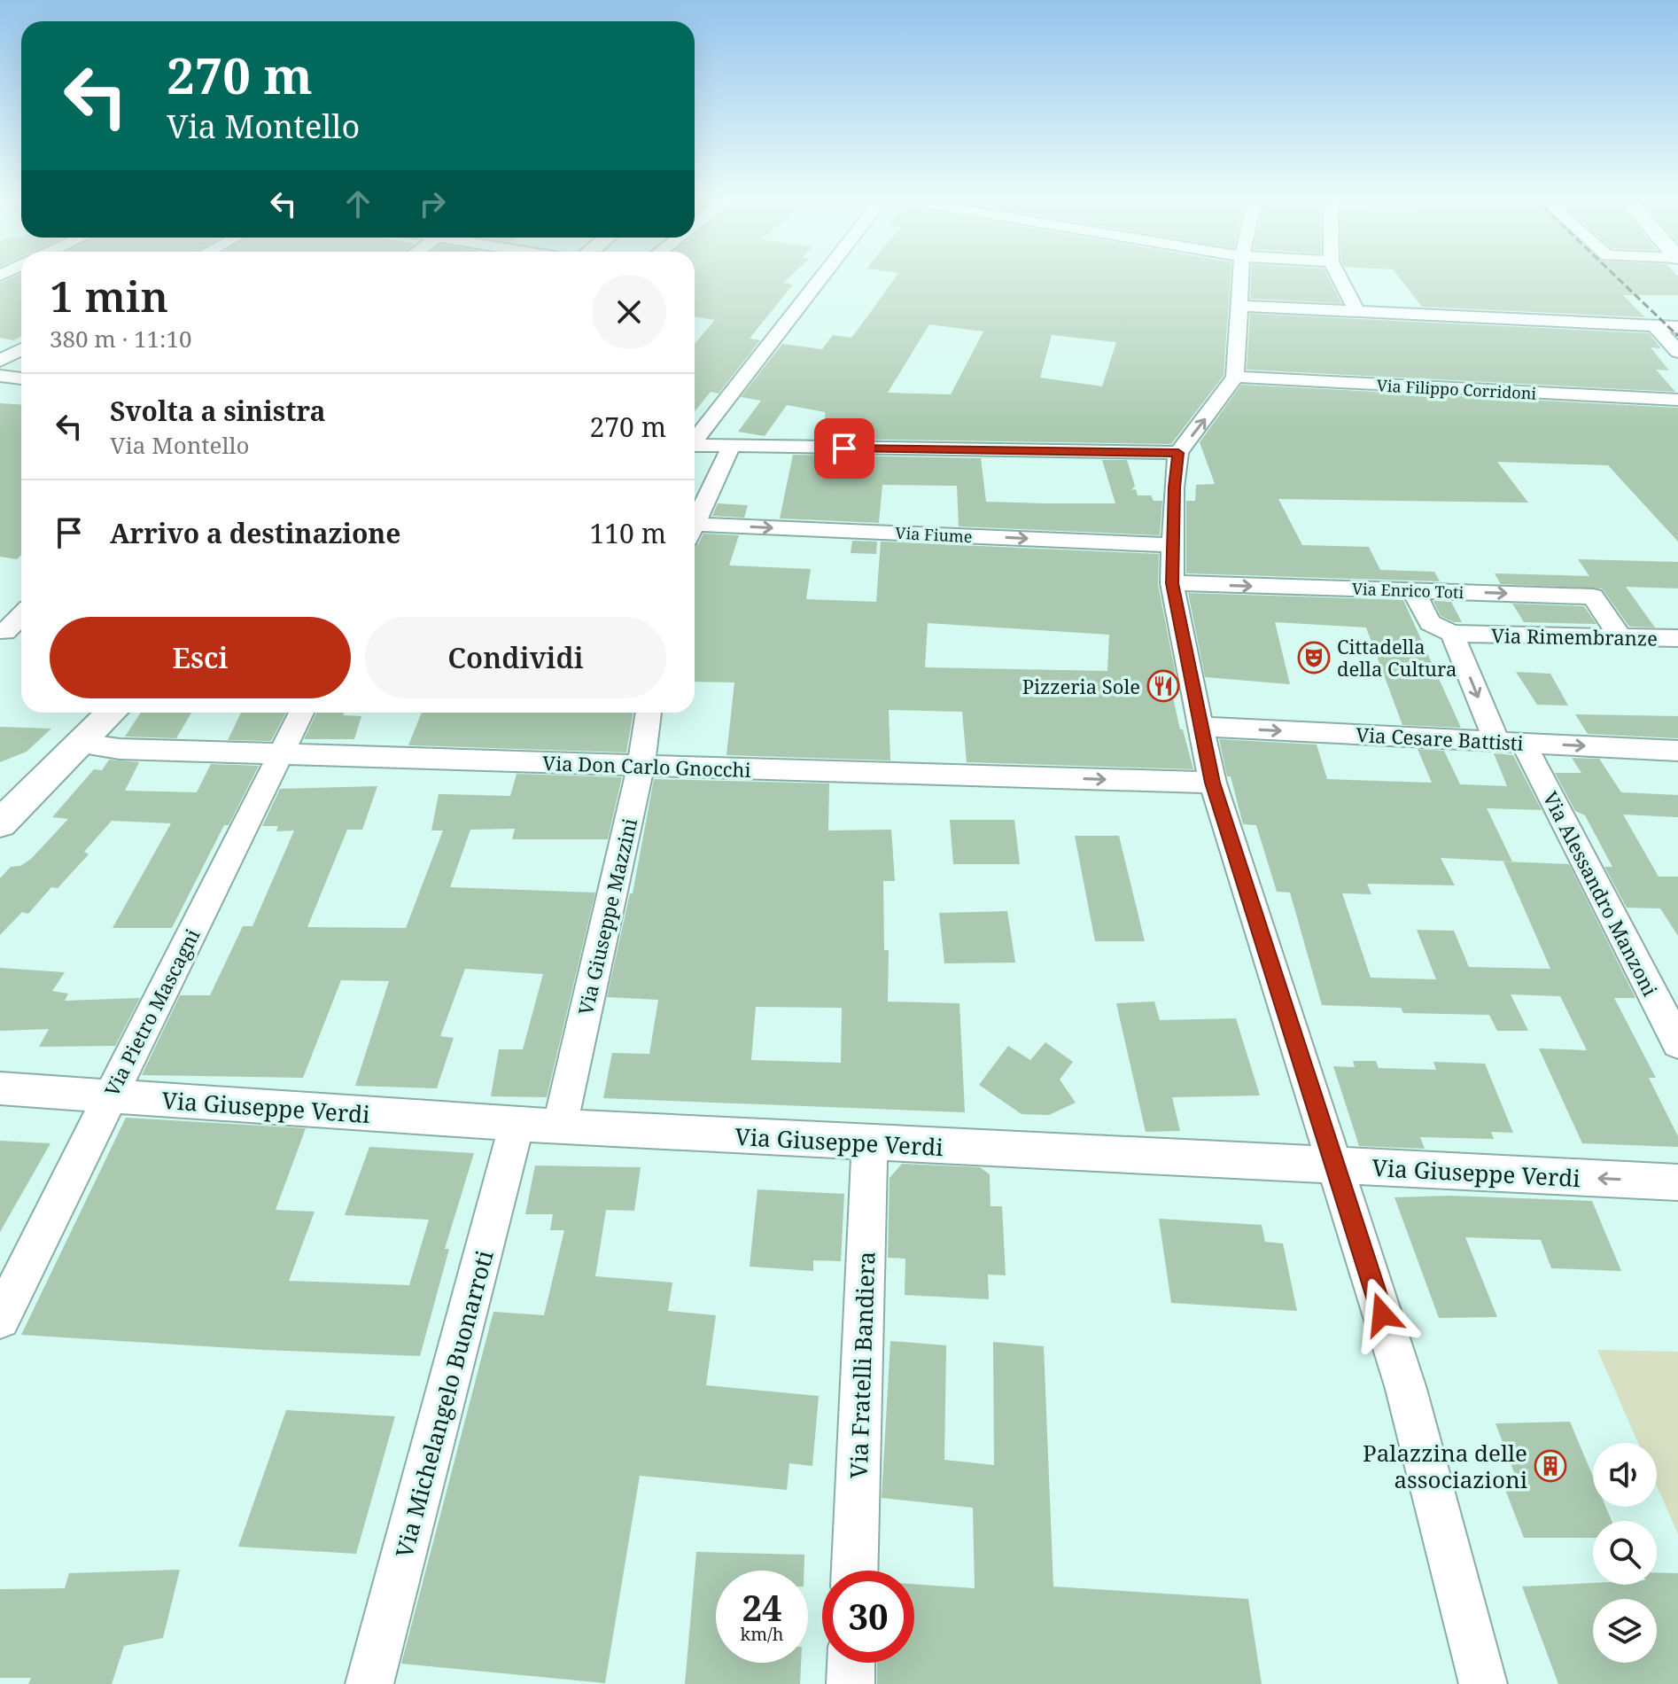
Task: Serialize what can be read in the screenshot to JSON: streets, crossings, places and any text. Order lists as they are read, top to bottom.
{
  "streets": {
    "street": [
      "Via Filippo Corridoni",
      "Via Fiume",
      "Via Enrico Toti",
      "Via Rimembranze",
      "Via Cesare Battisti",
      "Via Don Carlo Gnocchi",
      "Via Alessandro Manzoni",
      "Via Giuseppe Mazzini",
      "Via Pietro Mascagni",
      "Via Giuseppe Verdi",
      "Via Fratelli Bandiera",
      "Via Michelangelo Buonarroti"
    ]
  },
  "crossings": [
    ["Via Enrico Toti", "Via Rimembranze"],
    ["Via Enrico Toti", "Via Alessandro Manzoni"],
    ["Via Rimembranze", "Via Alessandro Manzoni"],
    ["Via Cesare Battisti", "Via Alessandro Manzoni"],
    ["Via Don Carlo Gnocchi", "Via Giuseppe Mazzini"],
    ["Via Don Carlo Gnocchi", "Via Pietro Mascagni"],
    ["Via Giuseppe Mazzini", "Via Giuseppe Verdi"],
    ["Via Pietro Mascagni", "Via Giuseppe Verdi"],
    ["Via Giuseppe Verdi", "Via Fratelli Bandiera"],
    ["Via Giuseppe Verdi", "Via Michelangelo Buonarroti"]
  ],
  "one_way": ["Via Enrico Toti", "Via Cesare Battisti", "Via Don Carlo Gnocchi"],
  "places": {
    "theatre": ["Cittadella della Cultura"],
    "restaurant": ["Pizzeria Sole"],
    "building": ["Palazzina delle associazioni"]
  },
  "page": {
    "turn": ["270 m", "Via Montello"],
    "heading": ["1 min", "380 m · 11:10"],
    "list": [
      {
        "name": "Svolta a sinistra",
        "note": "Via Montello",
        "value": "270 m"
      },
      {
        "name": "Arrivo a destinazione",
        "value": "110 m"
      }
    ],
    "buttons": ["Esci", "Condividi"],
    "speed": "24 km/h",
    "limit": "30"
  }
}
